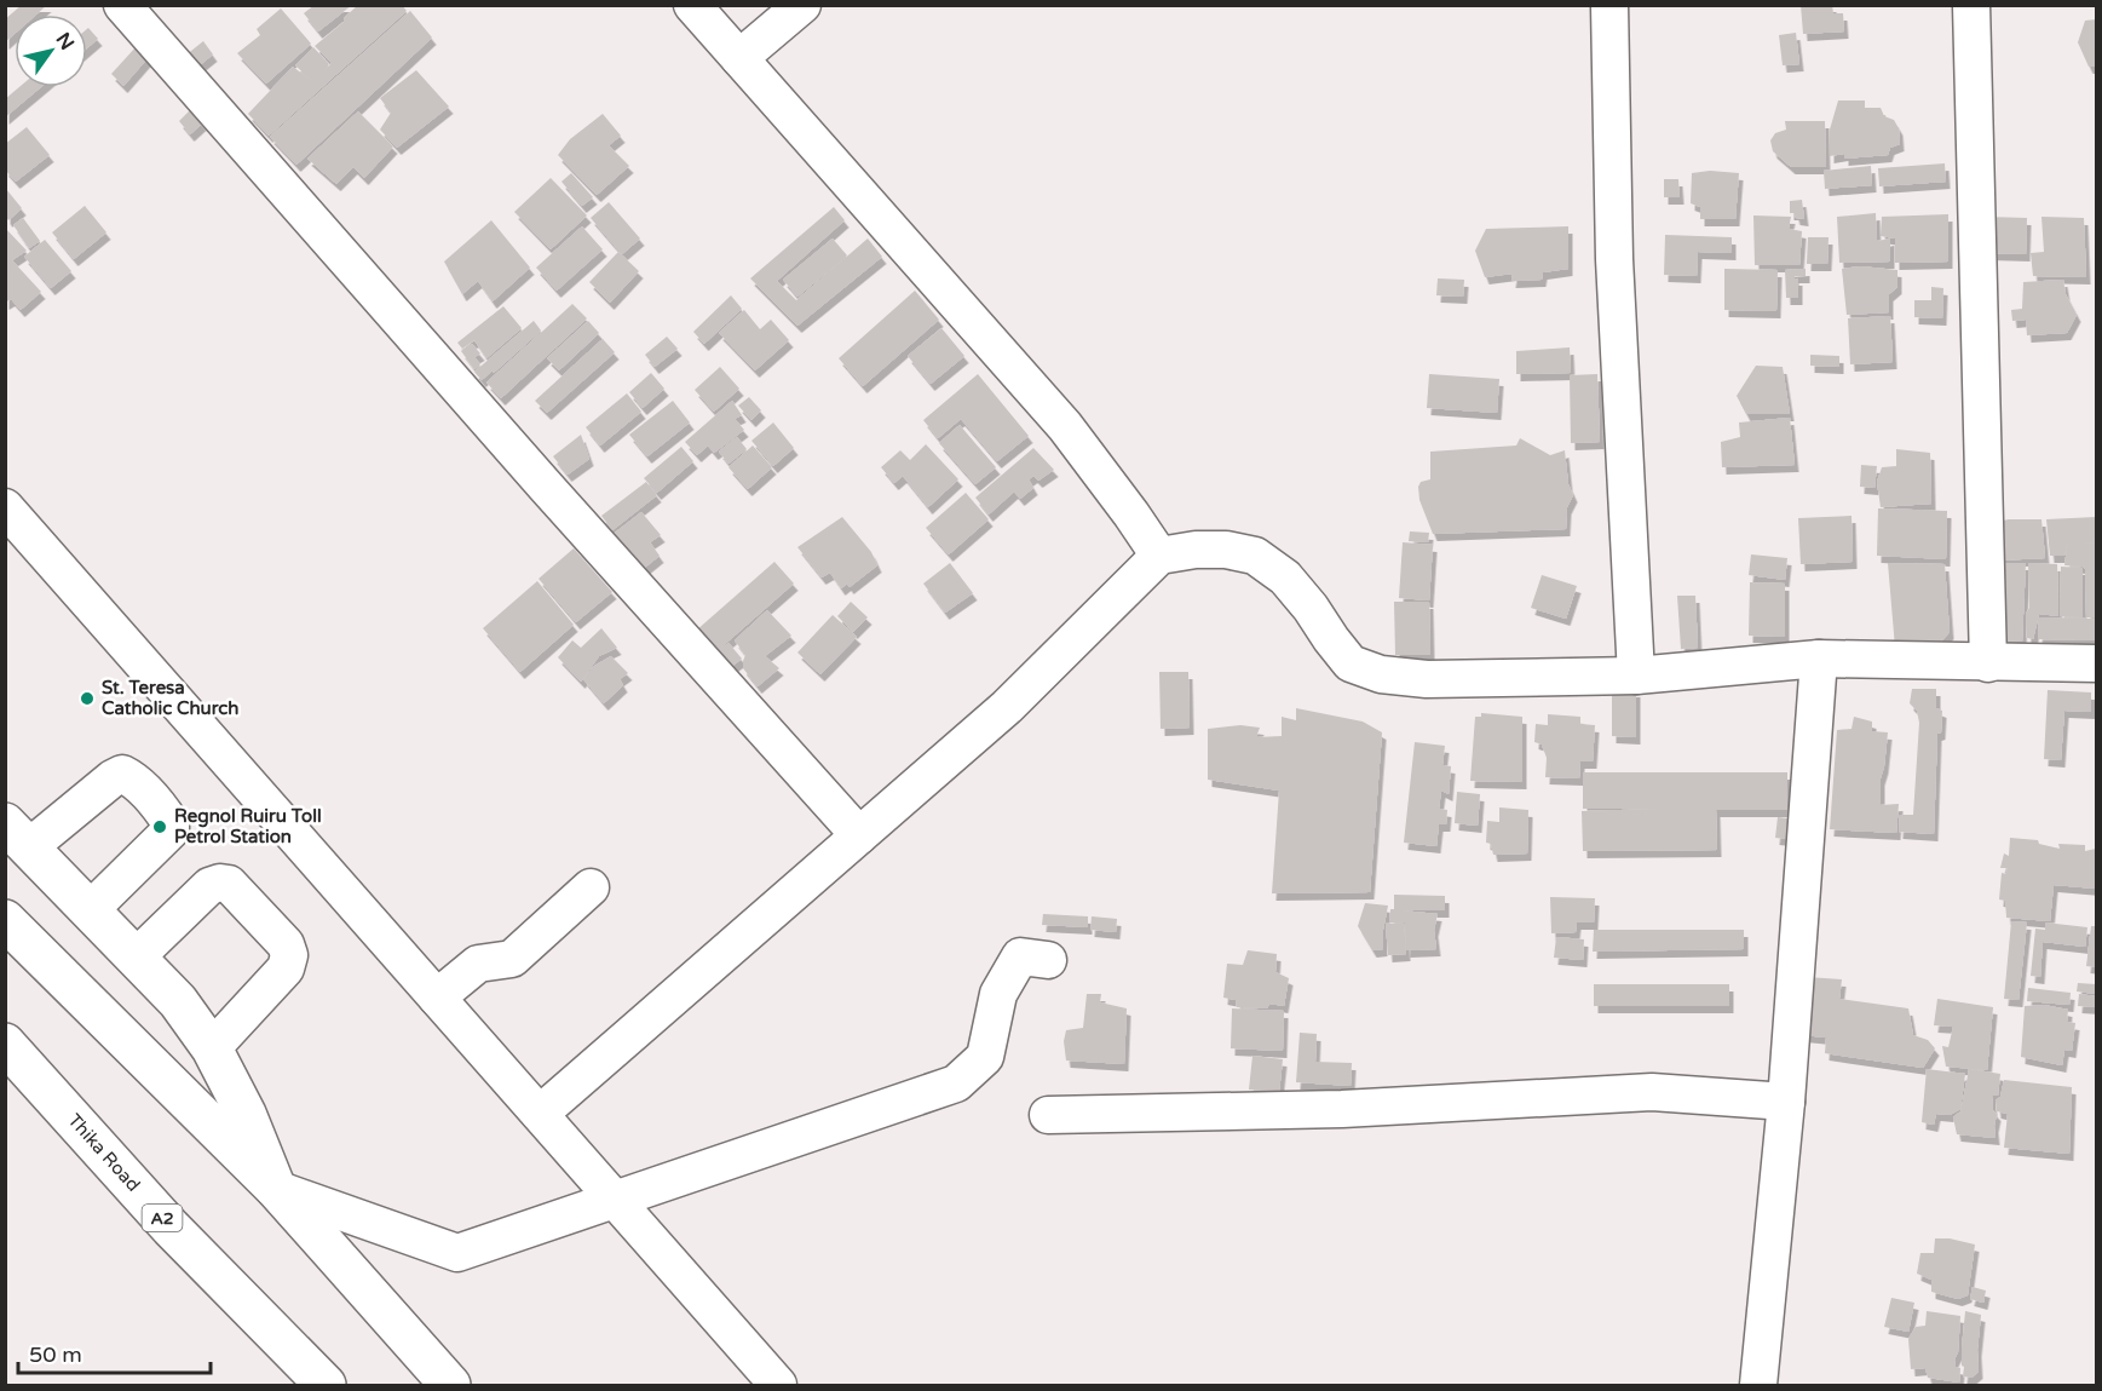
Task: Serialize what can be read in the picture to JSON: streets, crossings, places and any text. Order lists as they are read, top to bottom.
{
  "streets": {
    "main road": ["Thika Road", "A2"]
  },
  "places": ["St. Teresa Catholic Church", "Regnol Ruiru Toll Petrol Station"],
  "scale_bar": "50 m",
  "north": "top right"
}
